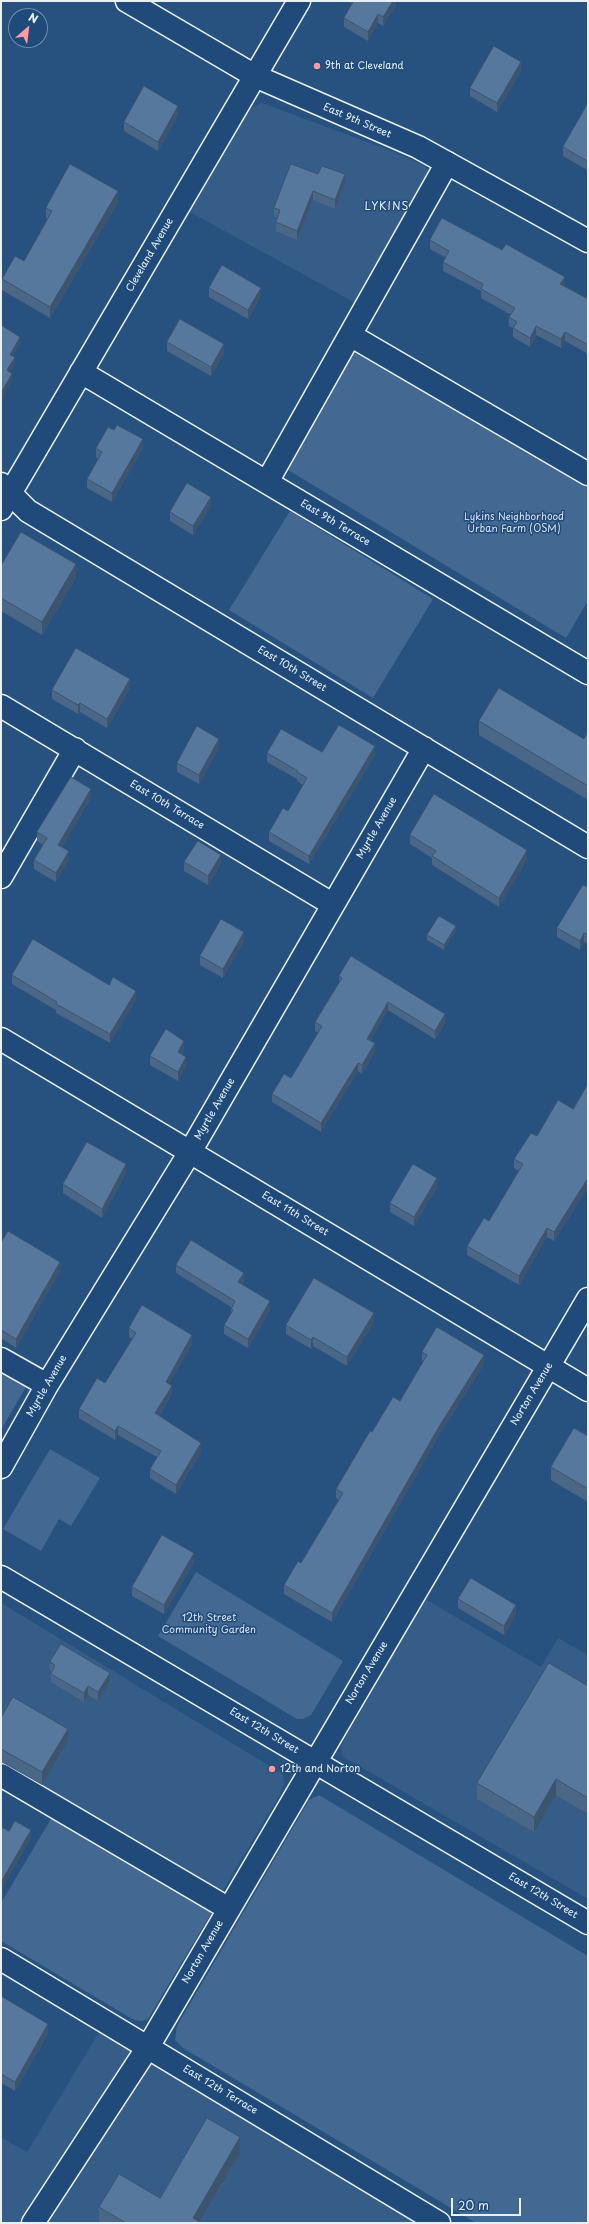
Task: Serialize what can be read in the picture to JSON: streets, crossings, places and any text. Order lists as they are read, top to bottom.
{
  "streets": {
    "street": [
      "East 9th Street",
      "Cleveland Avenue",
      "East 9th Terrace",
      "East 10th Street",
      "East 10th Terrace",
      "Myrtle Avenue",
      "East 11th Street",
      "Norton Avenue",
      "East 12th Street",
      "East 12th Terrace"
    ]
  },
  "crossings": [
    ["East 9th Street", "Cleveland Avenue"],
    ["Cleveland Avenue", "East 9th Terrace"],
    ["Cleveland Avenue", "East 10th Street"],
    ["East 10th Street", "Myrtle Avenue"],
    ["East 10th Terrace", "Myrtle Avenue"],
    ["Myrtle Avenue", "East 11th Street"],
    ["East 11th Street", "Norton Avenue"],
    ["Norton Avenue", "East 12th Street"],
    ["Norton Avenue", "East 12th Terrace"]
  ],
  "districts": ["LYKINS"],
  "parks": ["Lykins Neighborhood Urban Farm (OSM)", "12th Street Community Garden"],
  "places": ["9th at Cleveland", "12th and Norton"],
  "scale_bar": "20 m",
  "north": "top right"
}
